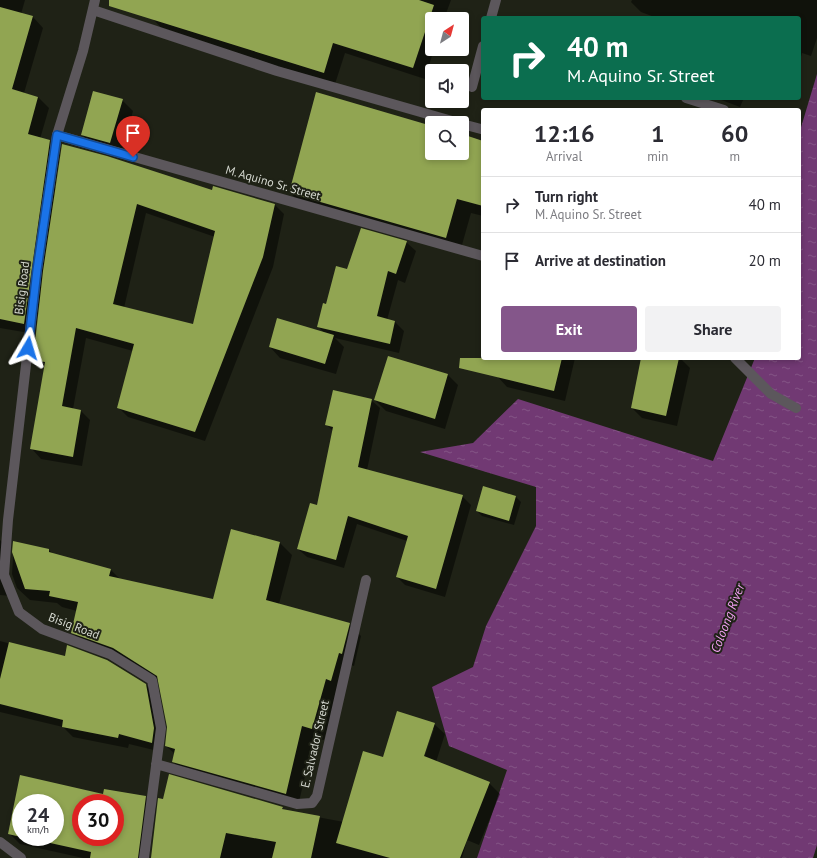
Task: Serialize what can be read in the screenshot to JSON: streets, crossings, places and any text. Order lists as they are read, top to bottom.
{
  "streets": {
    "street": ["M. Aquino Sr. Street", "Bisig Road", "E. Salvador Street"]
  },
  "crossings": [
    ["M. Aquino Sr. Street", "Bisig Road"],
    ["Bisig Road", "E. Salvador Street"]
  ],
  "water": ["Coloong River"],
  "north": "top right",
  "page": {
    "turn": ["40 m", "M. Aquino Sr. Street"],
    "eta": [
      "12:16",
      "Arrival",
      "1",
      "min",
      "60",
      "m"
    ],
    "list": [
      {
        "name": "Turn right",
        "note": "M. Aquino Sr. Street",
        "value": "40 m"
      },
      {
        "name": "Arrive at destination",
        "value": "20 m"
      }
    ],
    "buttons": ["Exit", "Share"],
    "speed": "24 km/h",
    "limit": "30"
  }
}
